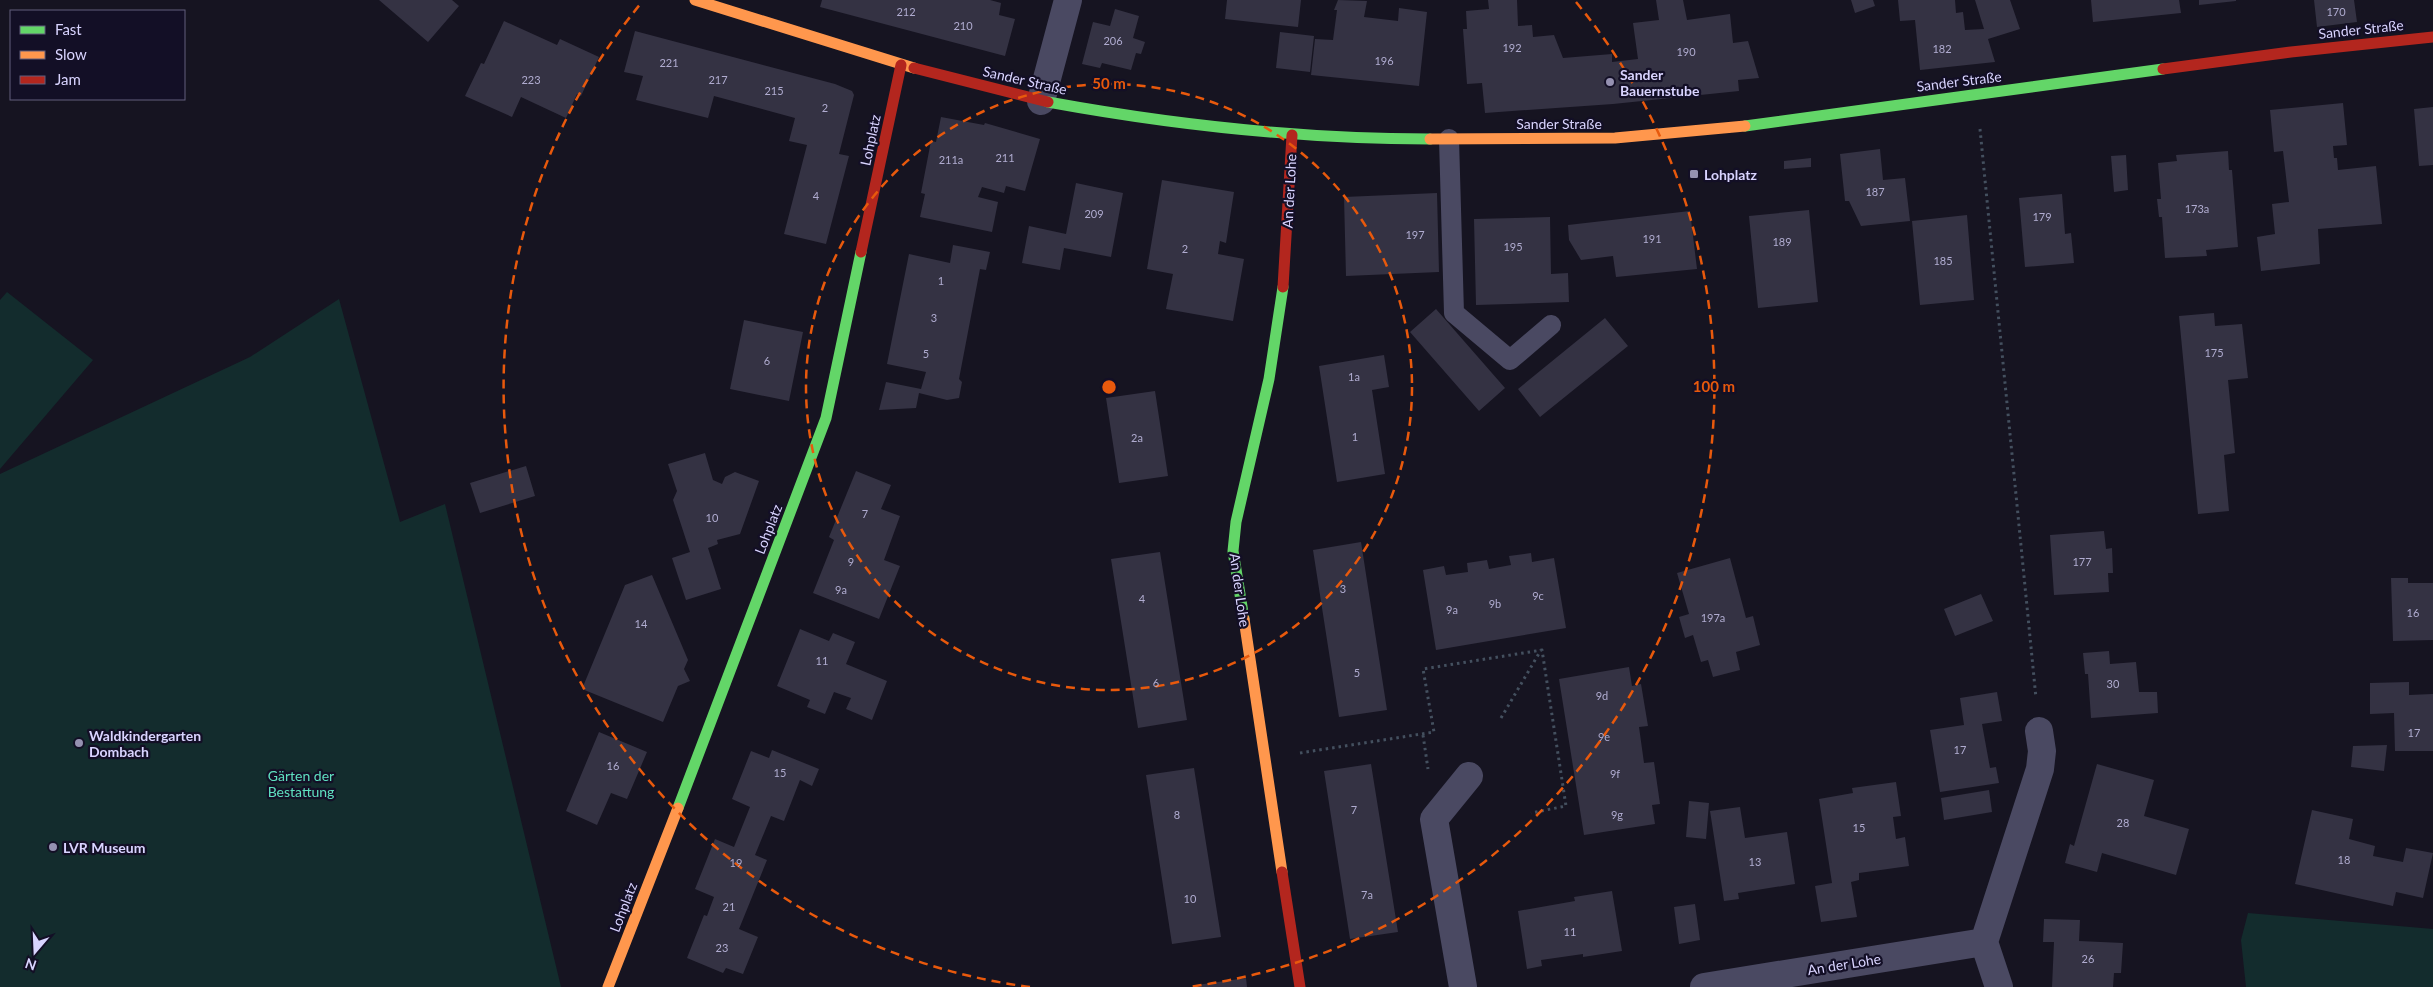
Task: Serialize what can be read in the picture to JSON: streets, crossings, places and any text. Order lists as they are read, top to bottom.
{
  "streets": {
    "street": ["Sander Straße", "Lohplatz", "An der Lohe"]
  },
  "crossings": [
    ["Sander Straße", "Lohplatz"],
    ["Sander Straße", "An der Lohe"]
  ],
  "parks": ["Gärten der Bestattung"],
  "places": {
    "other": ["Sander Bauernstube", "Waldkindergarten Dombach", "LVR Museum"],
    "transit": ["Lohplatz"]
  },
  "house_numbers": [
    "212",
    "170",
    "210",
    "206",
    "192",
    "182",
    "190",
    "196",
    "221",
    "223",
    "217",
    "215",
    "2",
    "211",
    "211a",
    "187",
    "4",
    "173a",
    "209",
    "179",
    "197",
    "191",
    "189",
    "195",
    "2",
    "185",
    "1",
    "3",
    "175",
    "5",
    "6",
    "1a",
    "1",
    "2a",
    "7",
    "10",
    "9",
    "177",
    "3",
    "9a",
    "9c",
    "4",
    "9b",
    "9a",
    "16",
    "197a",
    "14",
    "11",
    "5",
    "6",
    "30",
    "9d",
    "17",
    "9e",
    "17",
    "16",
    "15",
    "9f",
    "7",
    "8",
    "9g",
    "28",
    "15",
    "18",
    "13",
    "19",
    "7a",
    "10",
    "21",
    "11",
    "23",
    "26"
  ],
  "legend": ["Fast", "Slow", "Jam"],
  "north": "bottom",
  "rings": ["50 m", "100 m"]
}
